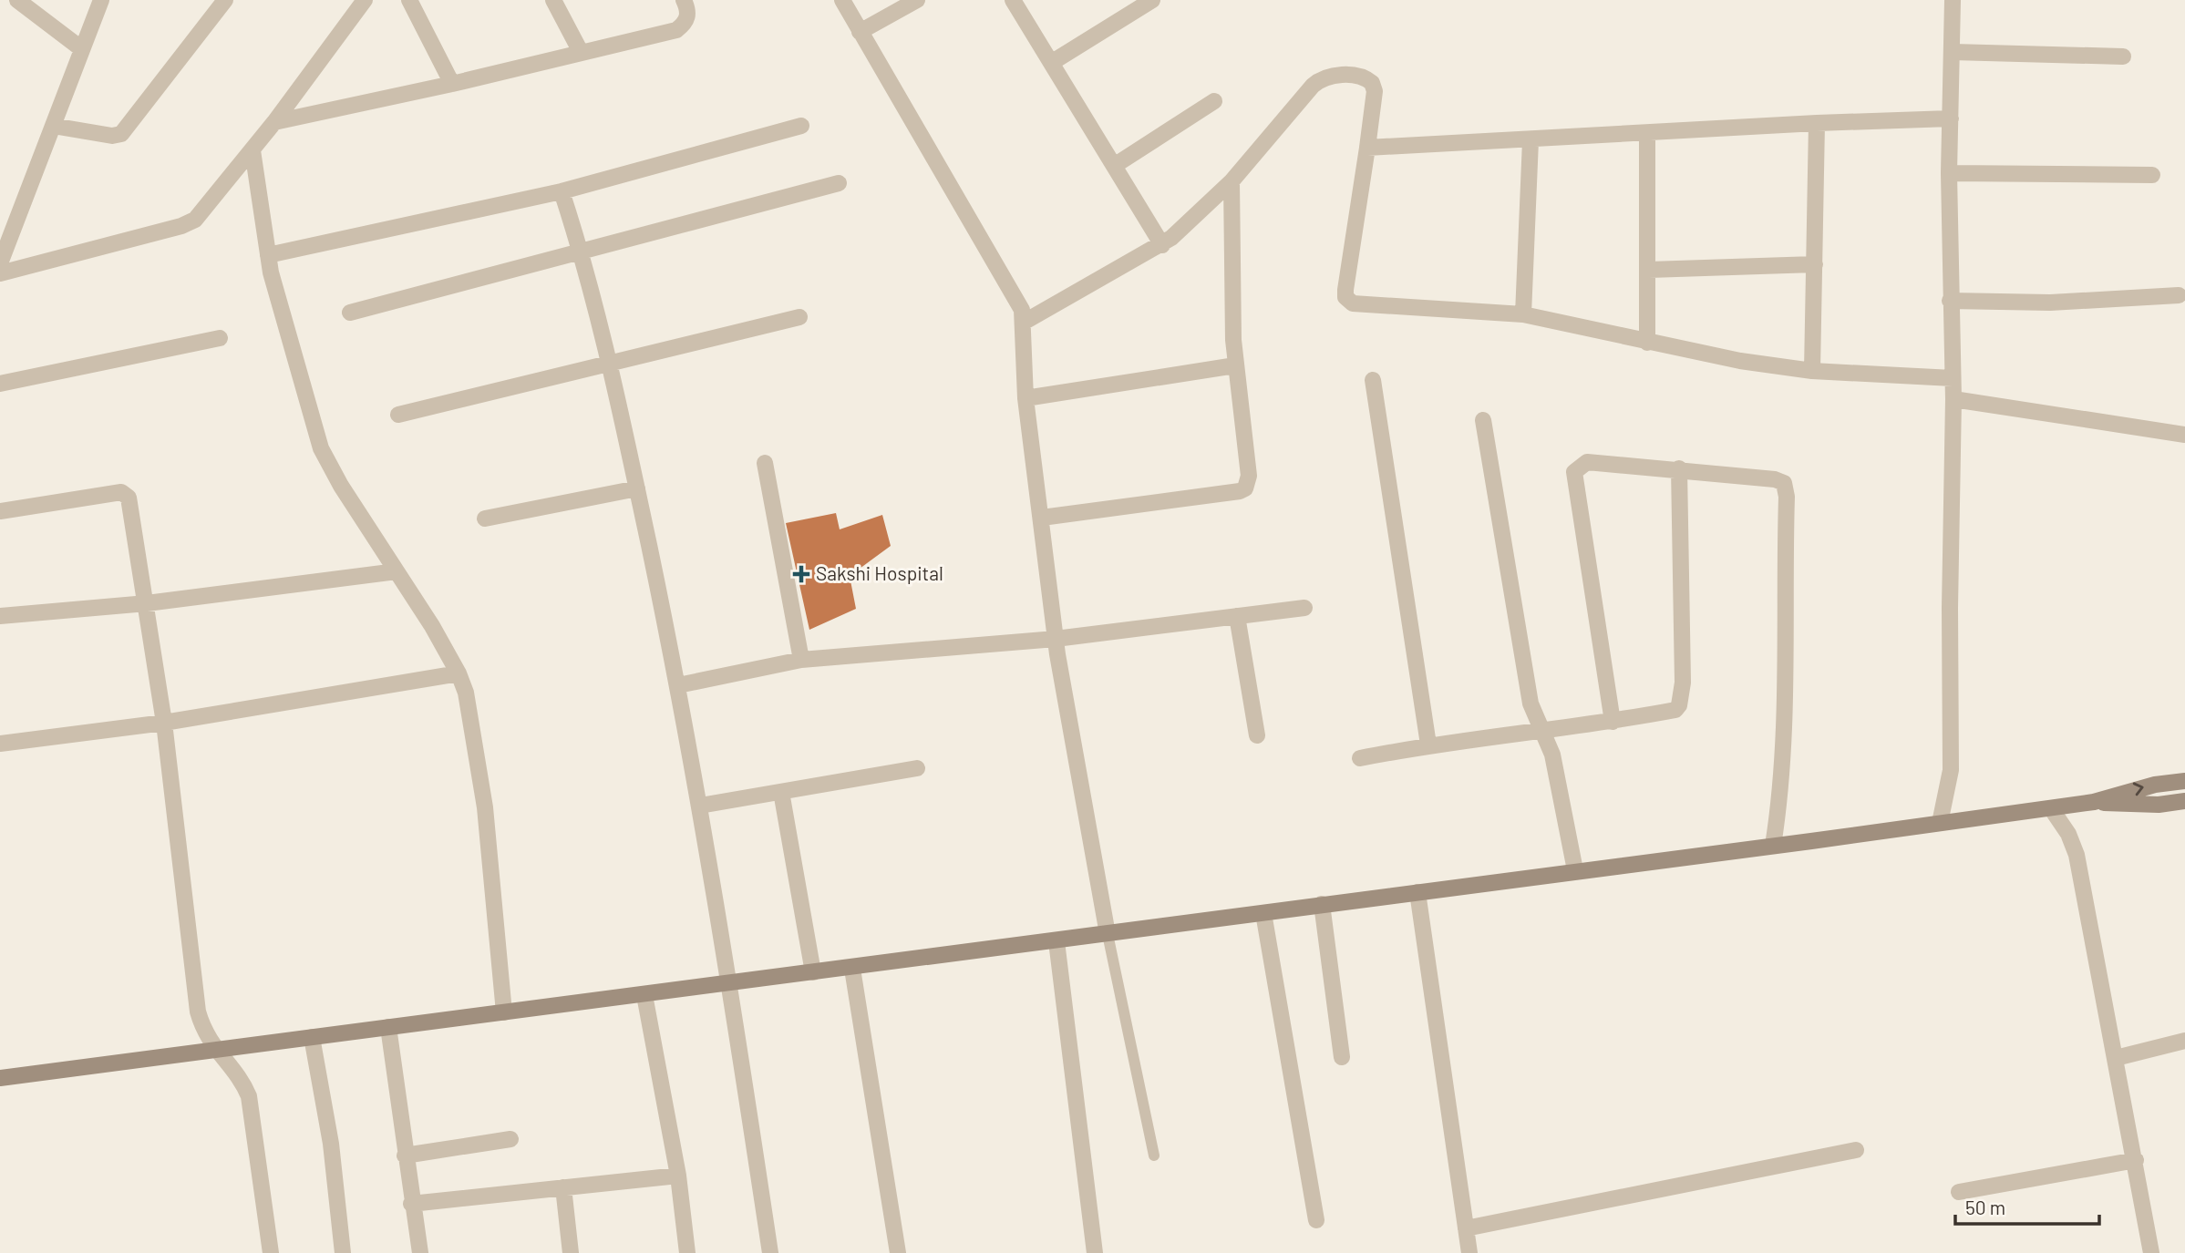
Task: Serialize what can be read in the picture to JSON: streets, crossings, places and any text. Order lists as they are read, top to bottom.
{
  "places": {
    "health": ["Sakshi Hospital"]
  },
  "scale_bar": "50 m"
}
